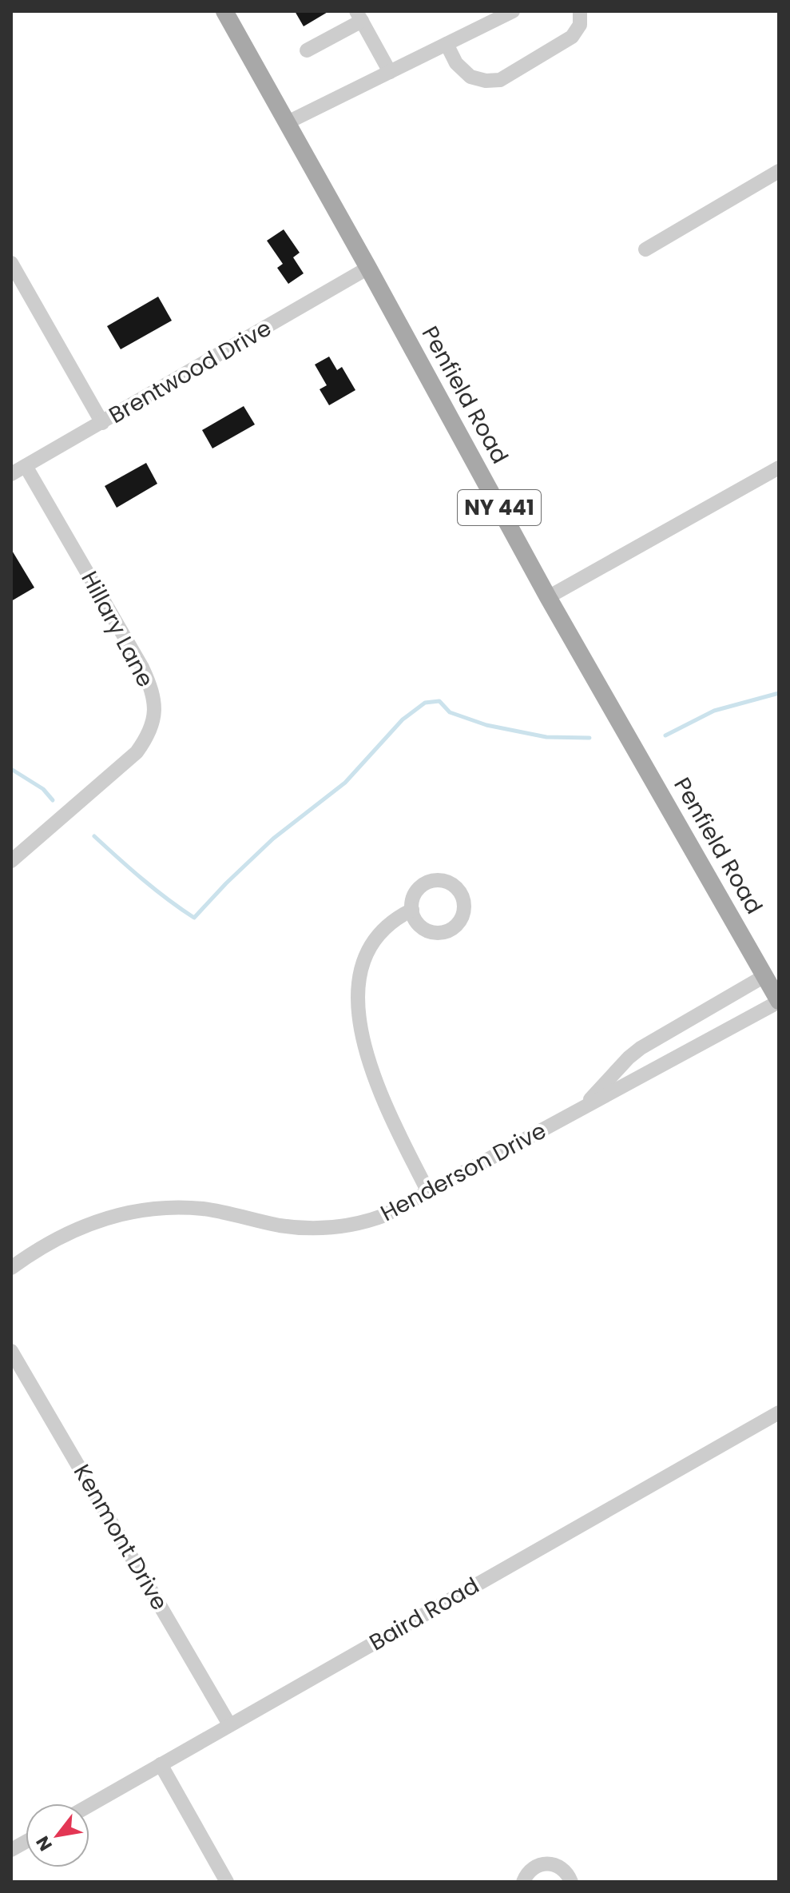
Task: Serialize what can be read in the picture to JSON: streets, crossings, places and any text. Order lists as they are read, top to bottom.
{
  "streets": {
    "main road": ["Penfield Road", "NY 441"],
    "street": [
      "Brentwood Drive",
      "Hillary Lane",
      "Henderson Drive",
      "Kenmont Drive",
      "Baird Road"
    ]
  },
  "crossings": [
    ["Brentwood Drive", "Penfield Road"],
    ["Brentwood Drive", "Hillary Lane"],
    ["Penfield Road", "Henderson Drive"],
    ["Kenmont Drive", "Baird Road"]
  ],
  "north": "bottom left"
}
